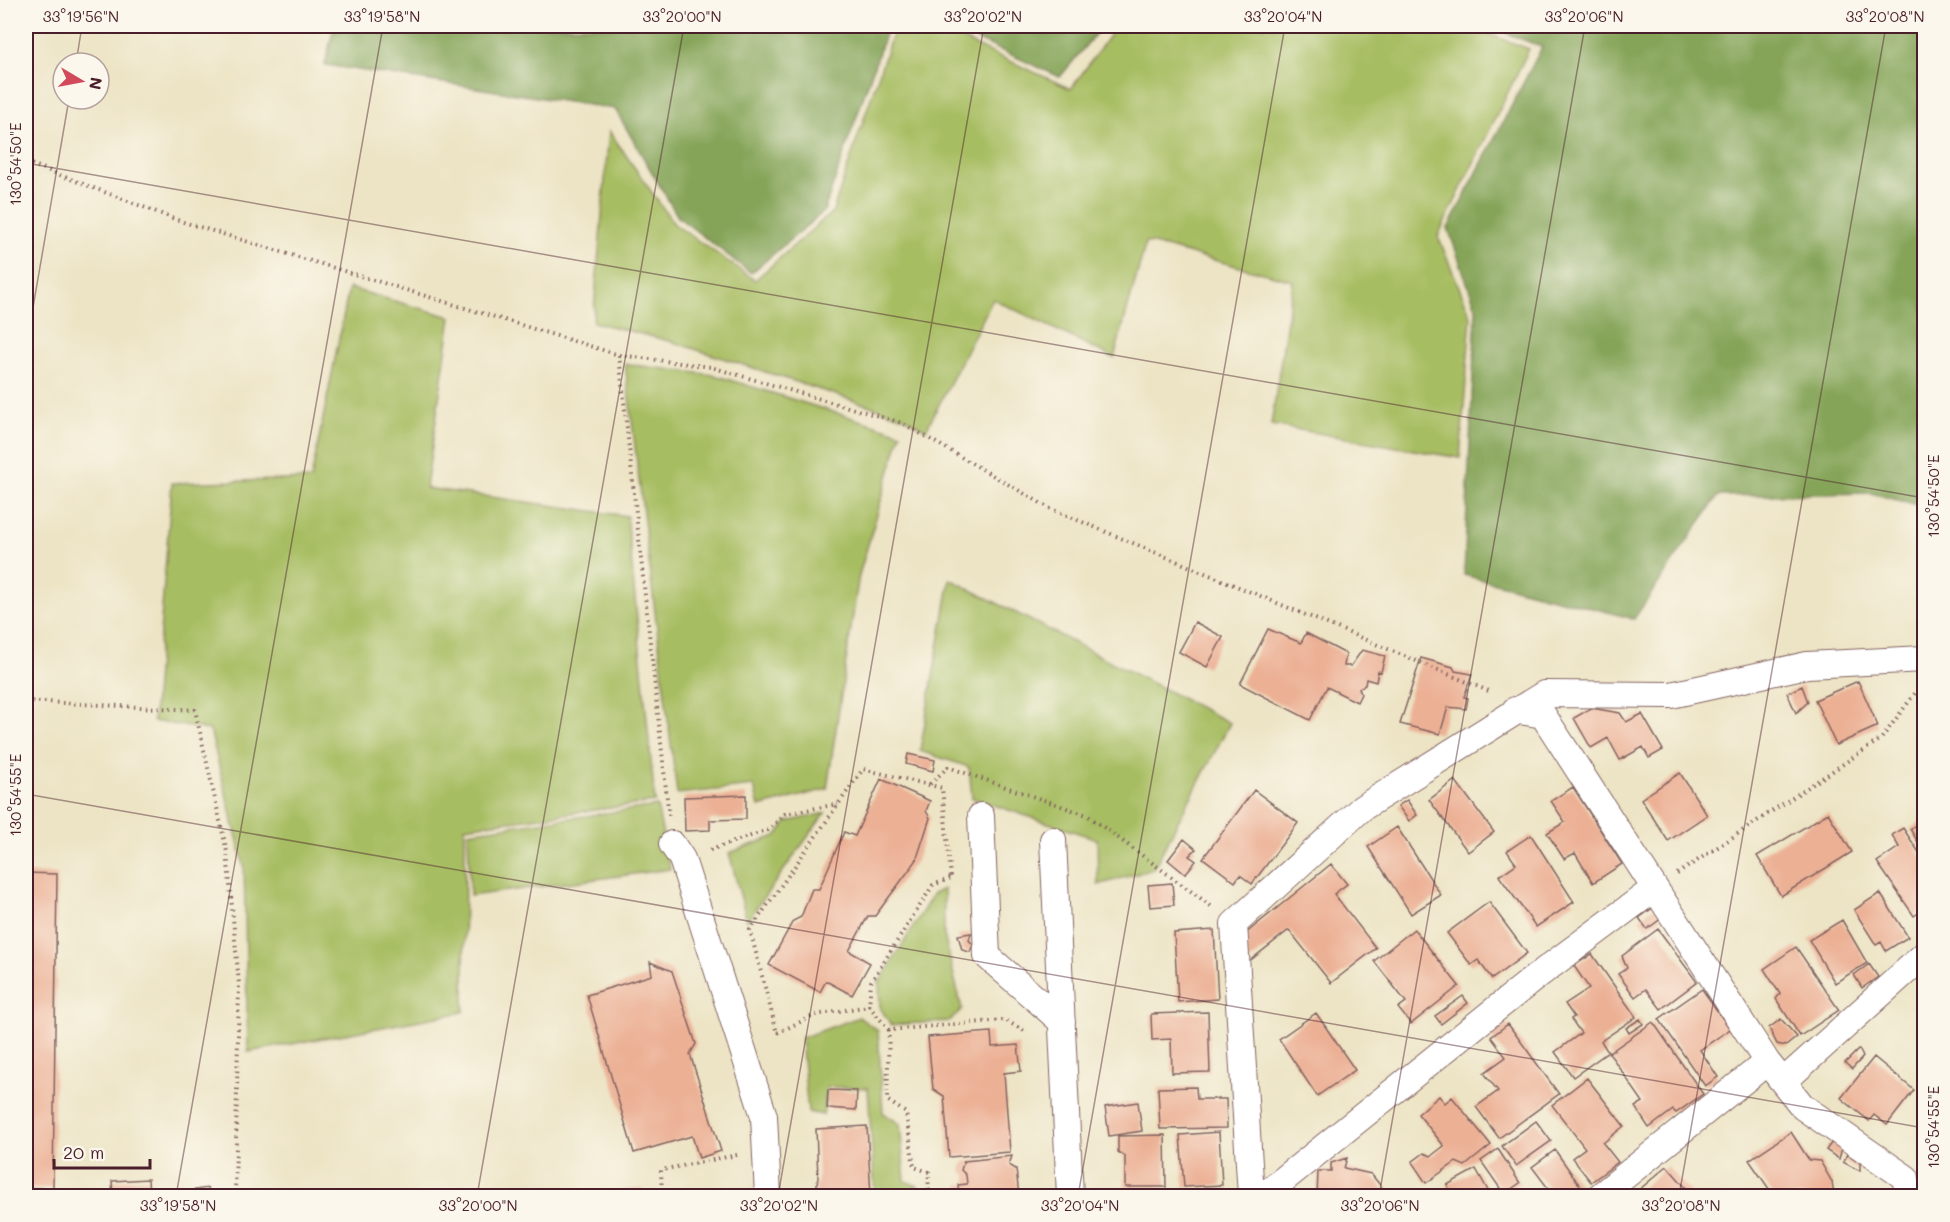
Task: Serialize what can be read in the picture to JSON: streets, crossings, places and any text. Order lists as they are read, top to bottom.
{
  "scale_bar": "20 m",
  "north": "right",
  "coordinates": [
    "33°19'56\"N",
    "33°19'58\"N",
    "33°20'00\"N",
    "33°20'02\"N",
    "33°20'04\"N",
    "33°20'06\"N",
    "33°20'08\"N",
    "130°54'50\"E",
    "130°54'55\"E"
  ]
}
